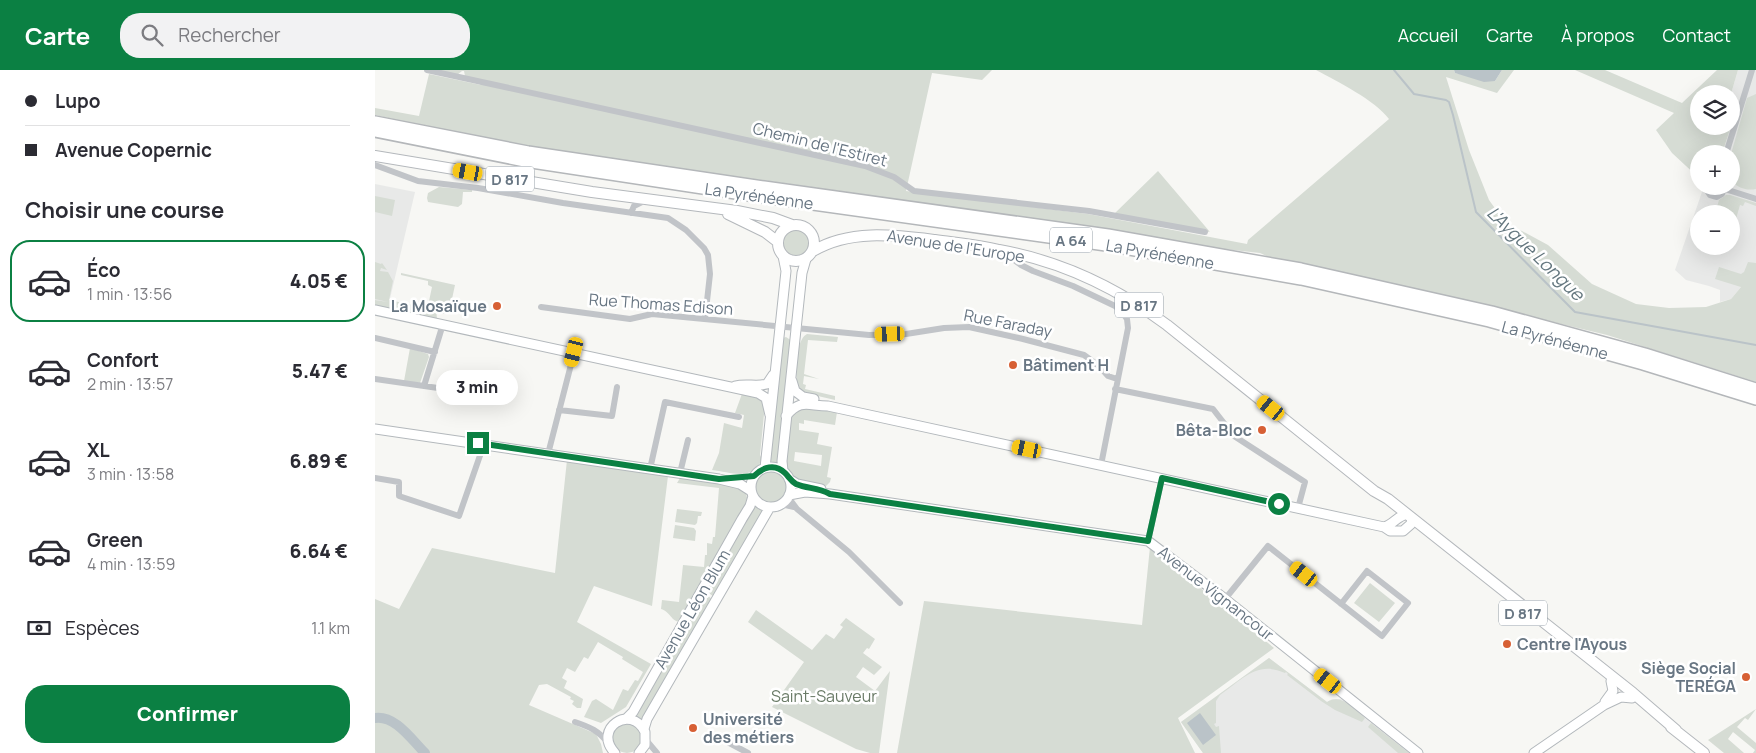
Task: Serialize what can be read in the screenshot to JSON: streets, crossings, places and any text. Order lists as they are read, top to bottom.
{
  "streets": {
    "highway": ["La Pyrénéenne", "A 64"],
    "main road": ["D 817", "Avenue de l'Europe"],
    "street": [
      "Chemin de l'Estiret",
      "Rue Thomas Edison",
      "Rue Faraday",
      "Avenue Vignancour",
      "Avenue Léon Blum"
    ]
  },
  "crossings": [
    ["D 817", "Avenue de l'Europe"],
    ["Avenue Vignancour", "Avenue Léon Blum"]
  ],
  "water": ["L'Aygue Longue"],
  "parks": ["Saint-Sauveur"],
  "places": [
    "La Mosaïque",
    "Bâtiment H",
    "Bêta-Bloc",
    "Centre l'Ayous",
    "Siège Social TERÉGA",
    "Université des métiers"
  ],
  "page": {
    "header": "Carte",
    "search": "Rechercher",
    "nav": [
      "Accueil",
      "Carte",
      "À propos",
      "Contact"
    ],
    "banner": ["Lupo", "Avenue Copernic"],
    "map_buttons": ["+", "−"],
    "heading": "Choisir une course",
    "list": [
      {
        "name": "Éco",
        "note": "1 min · 13:56",
        "value": "4.05 €"
      },
      {
        "name": "Confort",
        "note": "2 min · 13:57",
        "value": "5.47 €"
      },
      {
        "name": "XL",
        "note": "3 min · 13:58",
        "value": "6.89 €"
      },
      {
        "name": "Green",
        "note": "4 min · 13:59",
        "value": "6.64 €"
      }
    ],
    "bubble": "3 min",
    "pay": ["Espèces", "1.1 km"],
    "buttons": "Confirmer"
  }
}
